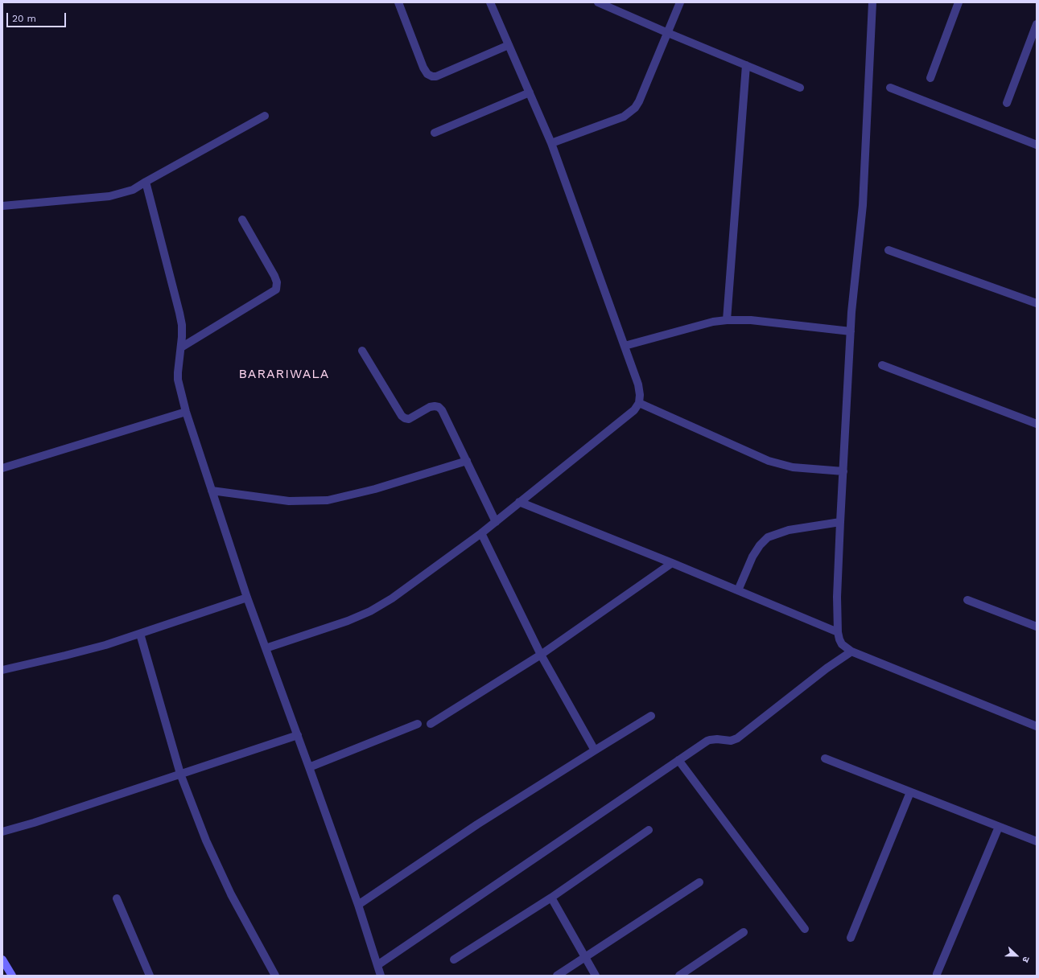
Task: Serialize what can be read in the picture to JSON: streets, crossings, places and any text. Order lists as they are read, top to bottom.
{
  "districts": ["BARARIWALA"],
  "scale_bar": "20 m",
  "north": "right"
}
